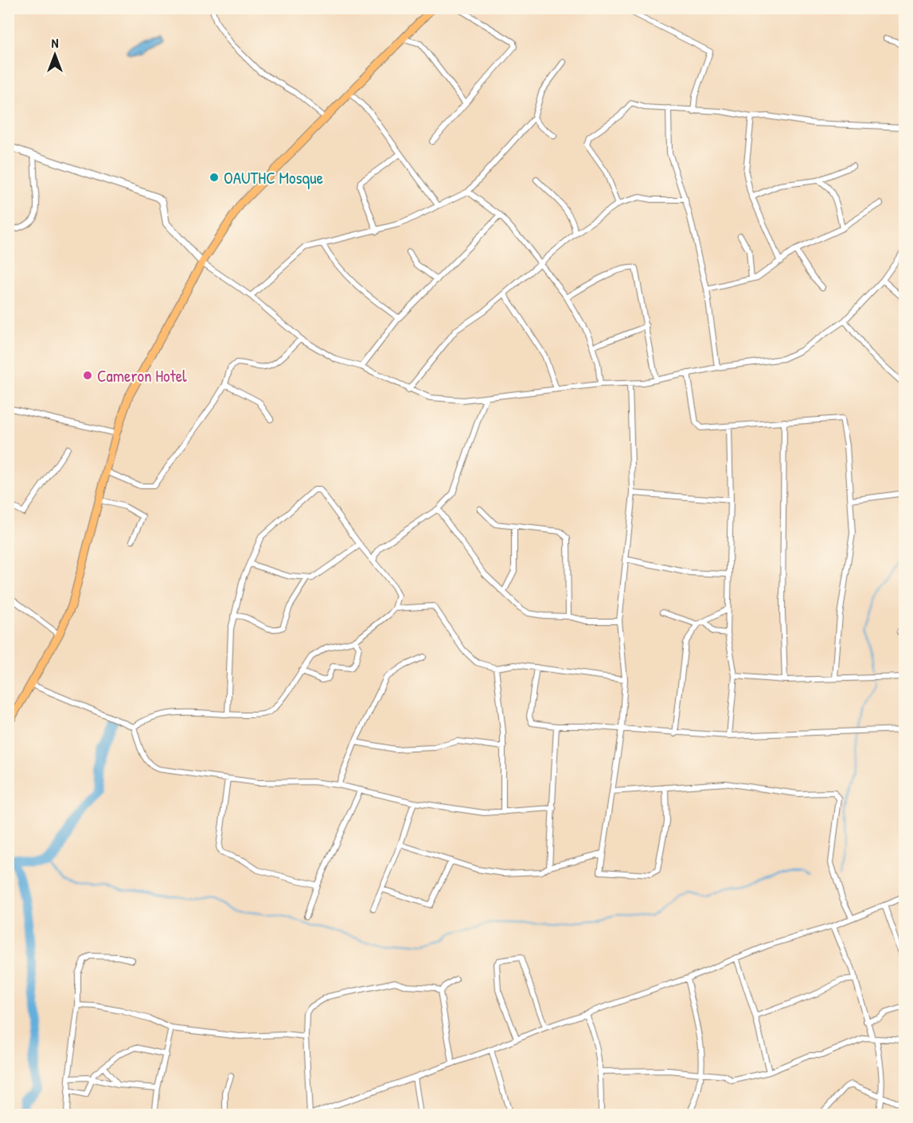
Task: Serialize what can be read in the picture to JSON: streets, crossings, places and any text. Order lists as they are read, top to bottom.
{
  "places": ["OAUTHC Mosque", "Cameron Hotel"],
  "north": "top"
}
